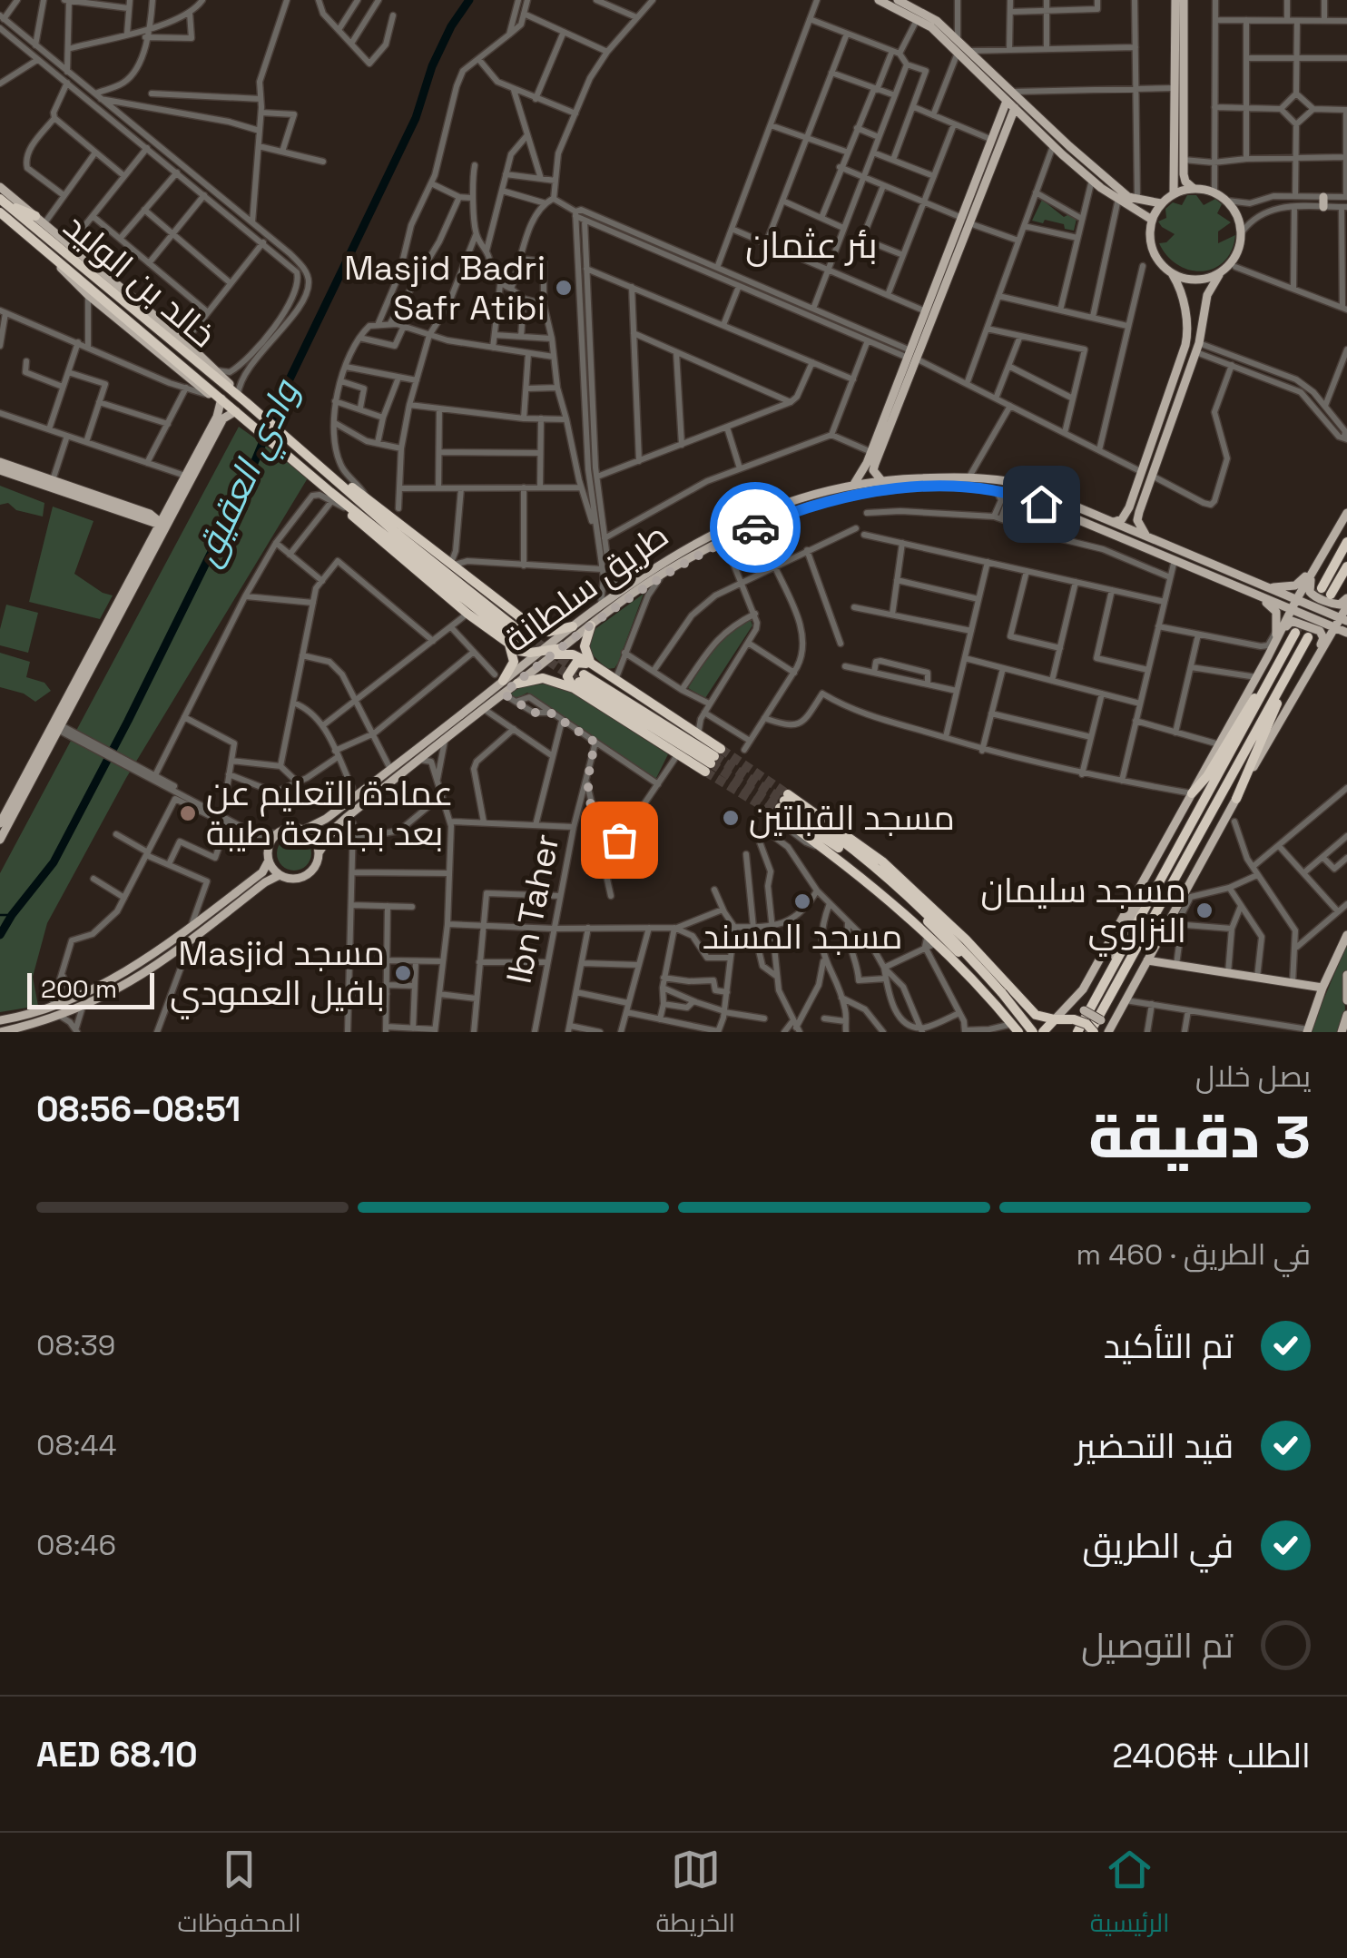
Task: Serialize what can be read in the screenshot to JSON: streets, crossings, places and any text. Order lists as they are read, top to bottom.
{
  "streets": {
    "highway": ["خالد بن الوليد"],
    "main road": ["طريق سلطانة"],
    "street": ["Ibn Taher"]
  },
  "districts": ["بئر عثمان"],
  "water": ["وادي العقيق"],
  "places": [
    "Masjid Badri Safr Atibi",
    "عمادة التعليم عن بعد بجامعة طيبة",
    "مسجد القبلتين",
    "مسجد المسند",
    "مسجد سليمان النزاوي",
    "Masjid مسجد بافيل العمودي"
  ],
  "scale_bar": "200 m",
  "page": {
    "scale": "200 m",
    "heading": ["3 دقيقة", "يصل خلال", "08:51–08:56"],
    "panel": ["الطلب #2406", "AED 68.10"],
    "bar": "في الطريق · 460 m",
    "list": [
      ["تم التأكيد", "08:39"],
      ["قيد التحضير", "08:44"],
      ["في الطريق", "08:46"],
      "تم التوصيل"
    ],
    "tabs": ["الرئيسية", "الخريطة", "المحفوظات"]
  }
}
